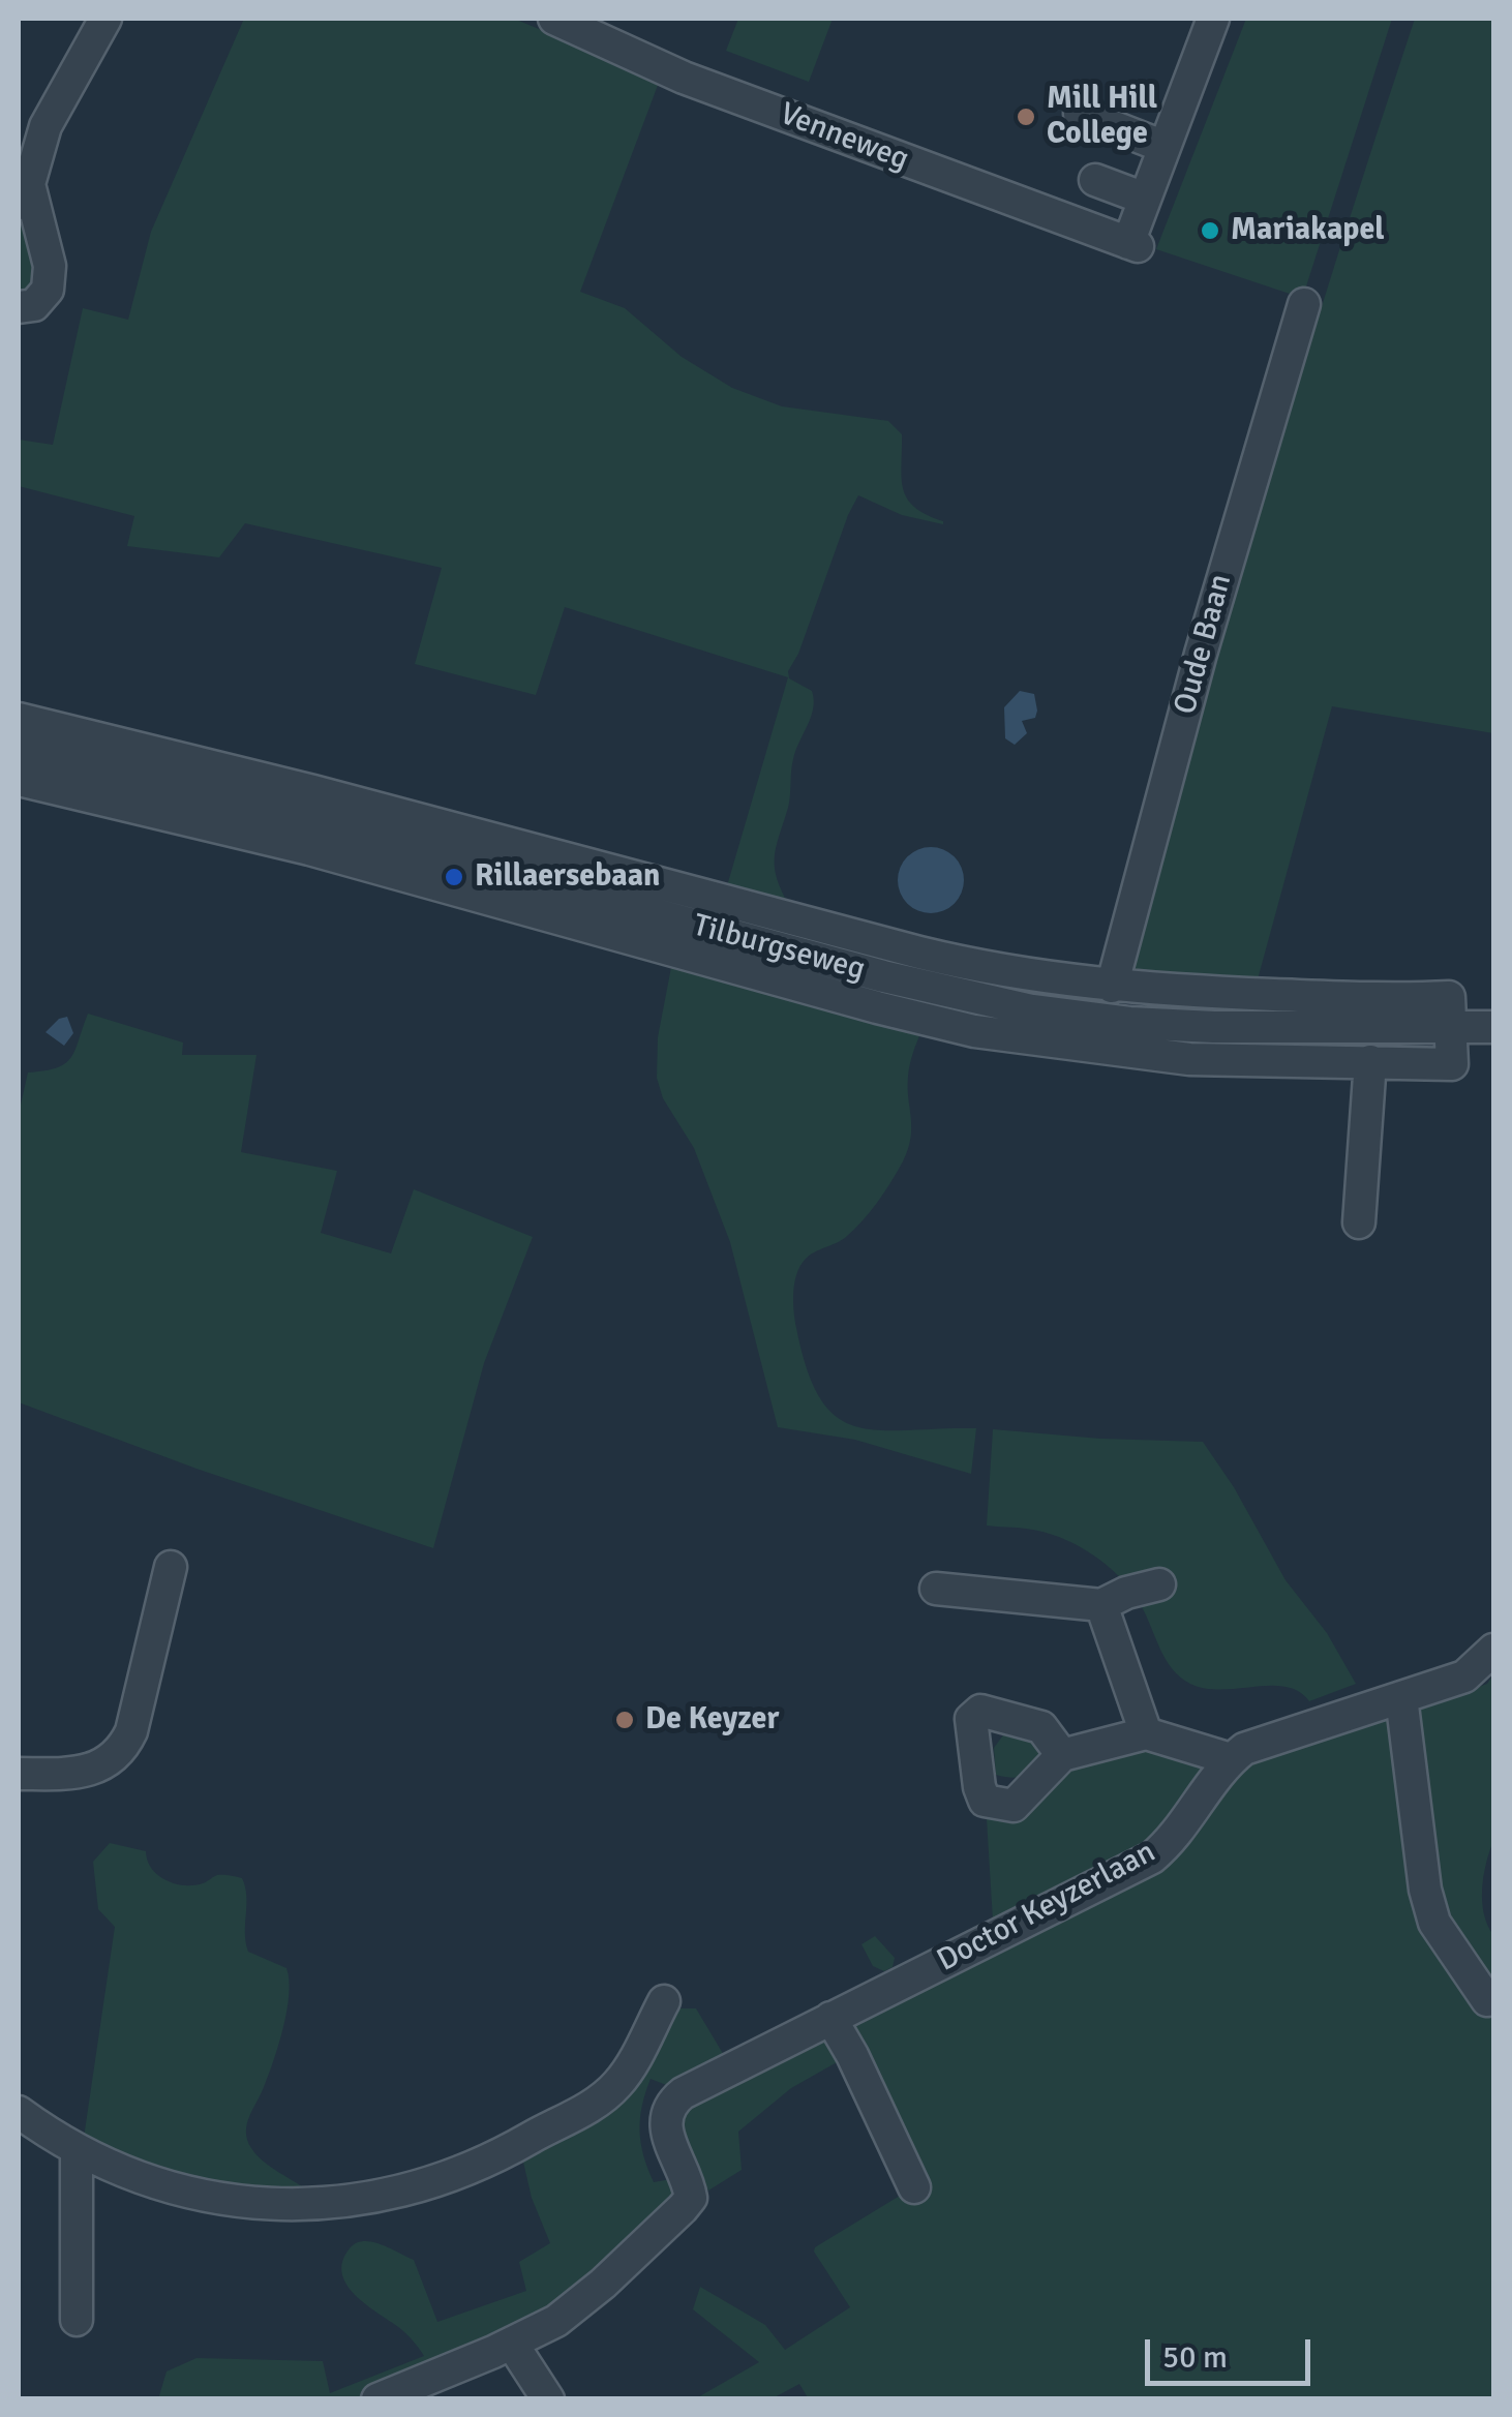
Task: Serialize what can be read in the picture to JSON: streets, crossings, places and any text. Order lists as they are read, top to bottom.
{
  "streets": {
    "street": [
      "Venneweg",
      "Oude Baan",
      "Tilburgseweg",
      "Doctor Keyzerlaan"
    ]
  },
  "crossings": [
    ["Oude Baan", "Tilburgseweg"]
  ],
  "places": [
    "Mill Hill College",
    "Mariakapel",
    "Rillaersebaan",
    "De Keyzer"
  ],
  "scale_bar": "50 m"
}
